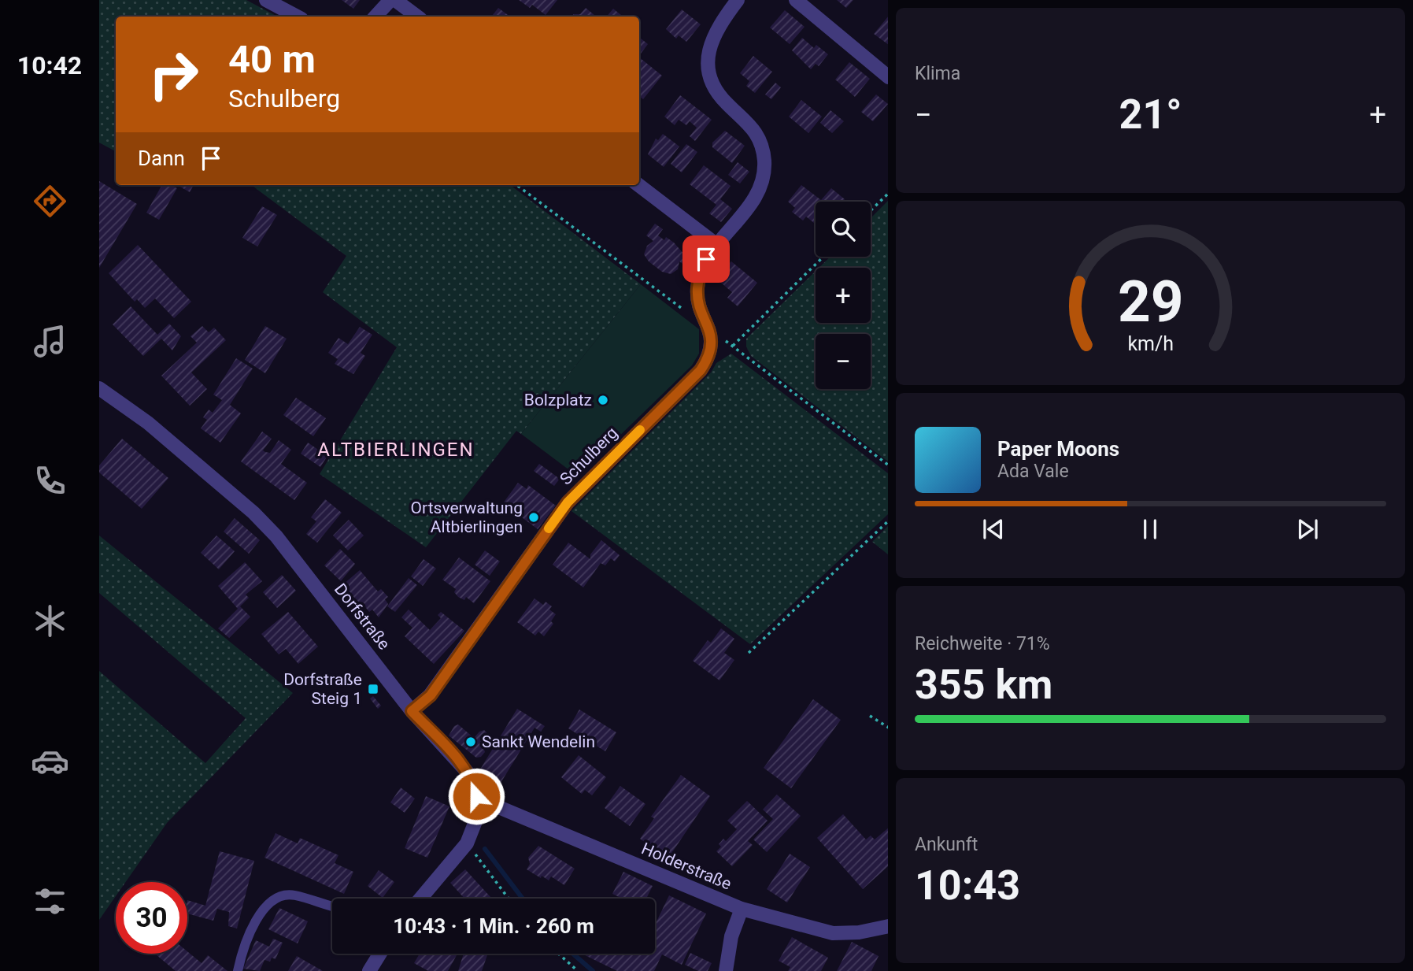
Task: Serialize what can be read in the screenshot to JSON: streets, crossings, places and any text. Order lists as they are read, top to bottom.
{
  "streets": {
    "street": ["Schulberg", "Dorfstraße", "Holderstraße"]
  },
  "crossings": [
    ["Schulberg", "Dorfstraße"],
    ["Dorfstraße", "Holderstraße"]
  ],
  "districts": ["ALTBIERLINGEN"],
  "places": {
    "other": ["Bolzplatz", "Ortsverwaltung Altbierlingen", "Sankt Wendelin"],
    "transit": ["Dorfstraße Steig 1"]
  },
  "page": {
    "tabs": "10:42",
    "tile": [
      "Klima",
      ["Reichweite · 71%", "355 km"],
      ["Ankunft", "10:43"]
    ],
    "turn": ["40 m", "Schulberg"],
    "heat": ["−", "21°", "+"],
    "then": "Dann",
    "map_buttons": ["+", "−"],
    "song": ["Paper Moons", "Ada Vale"],
    "limit": "30",
    "trip": "10:43 · 1 Min. · 260 m",
    "gauge": ["29", "km/h"]
  }
}
